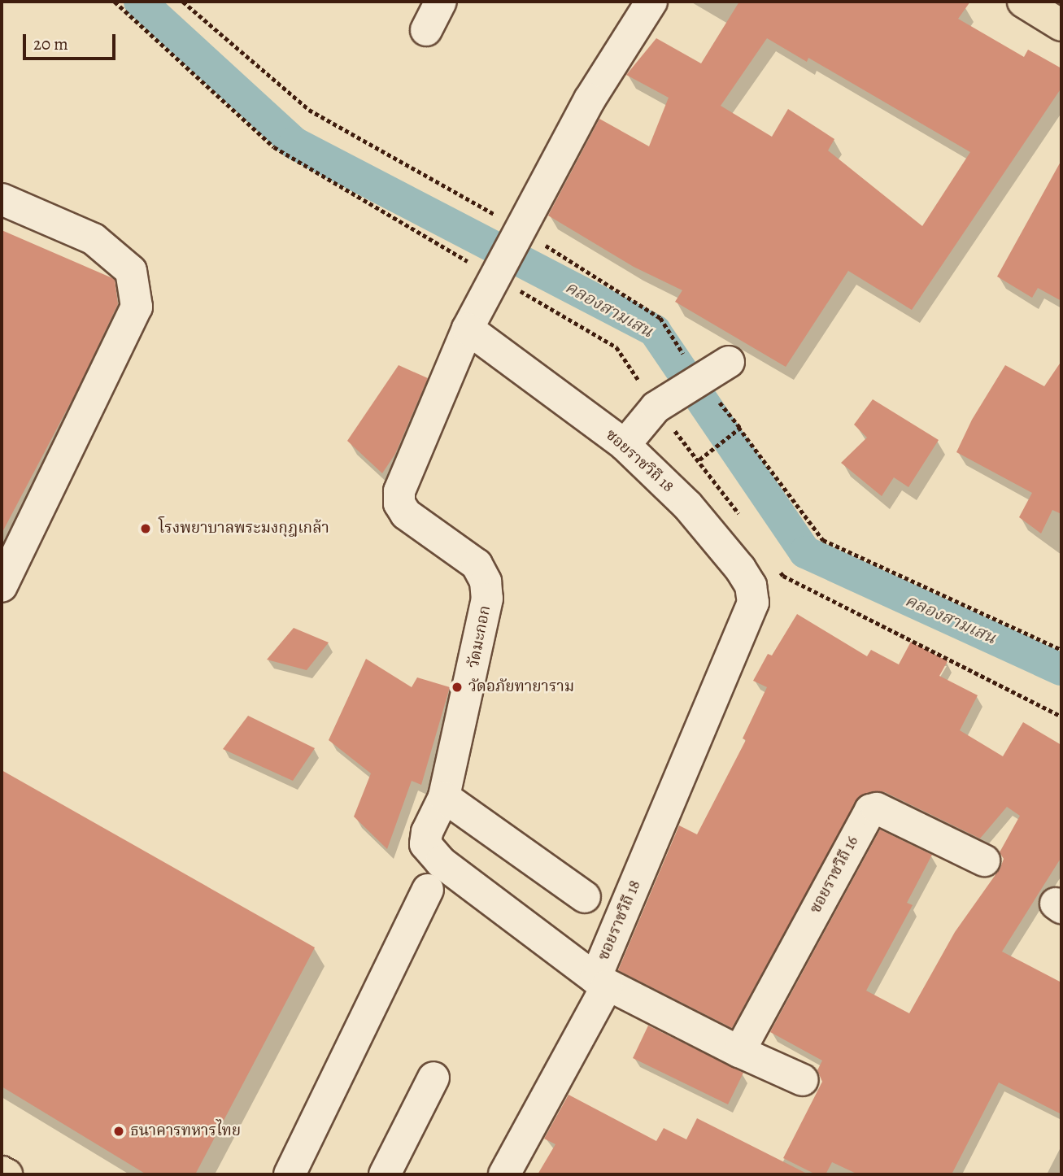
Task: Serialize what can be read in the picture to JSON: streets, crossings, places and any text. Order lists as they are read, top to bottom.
{
  "streets": {
    "street": ["ซอยราชวิถี 18", "วัดมะกอก", "ซอยราชวิถี 16"]
  },
  "crossings": [
    ["ซอยราชวิถี 18", "วัดมะกอก"],
    ["วัดมะกอก", "ซอยราชวิถี 16"]
  ],
  "water": ["คลองสามเสน"],
  "places": ["โรงพยาบาลพระมงกุฎเกล้า", "วัดอภัยทายาราม", "ธนาคารทหารไทย"],
  "scale_bar": "20 m"
}
